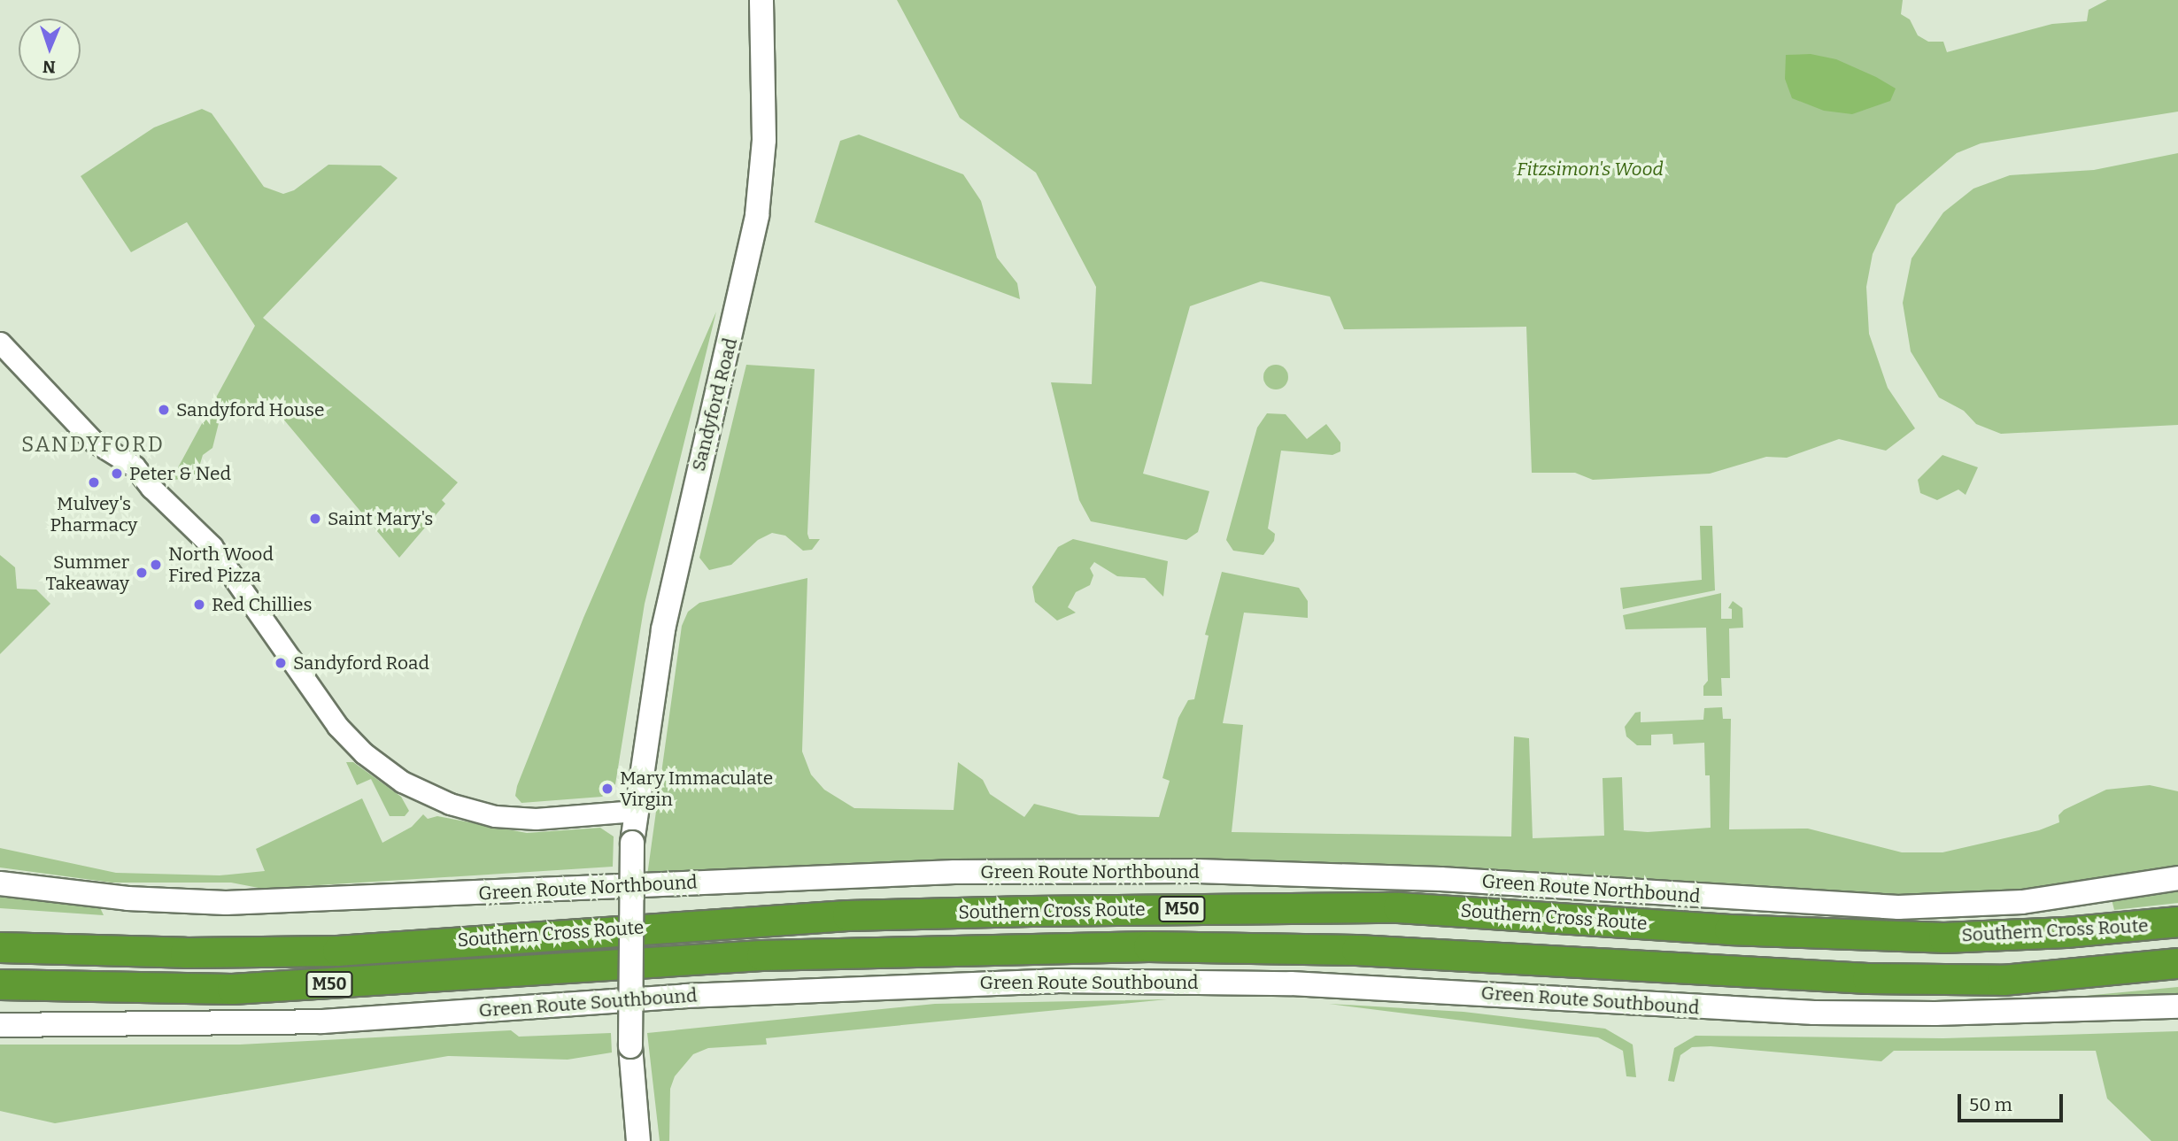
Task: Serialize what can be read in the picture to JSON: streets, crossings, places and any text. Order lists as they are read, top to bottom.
{
  "streets": {
    "highway": ["M50", "Southern Cross Route"],
    "main road": ["Sandyford Road", "Green Route Northbound", "Green Route Southbound"]
  },
  "districts": ["SANDYFORD"],
  "parks": ["Fitzsimon's Wood"],
  "places": [
    "Sandyford House",
    "Peter & Ned",
    "Mulvey's Pharmacy",
    "Saint Mary's",
    "North Wood Fired Pizza",
    "Summer Takeaway",
    "Red Chillies",
    "Sandyford Road",
    "Mary Immaculate Virgin"
  ],
  "scale_bar": "50 m",
  "north": "bottom"
}
